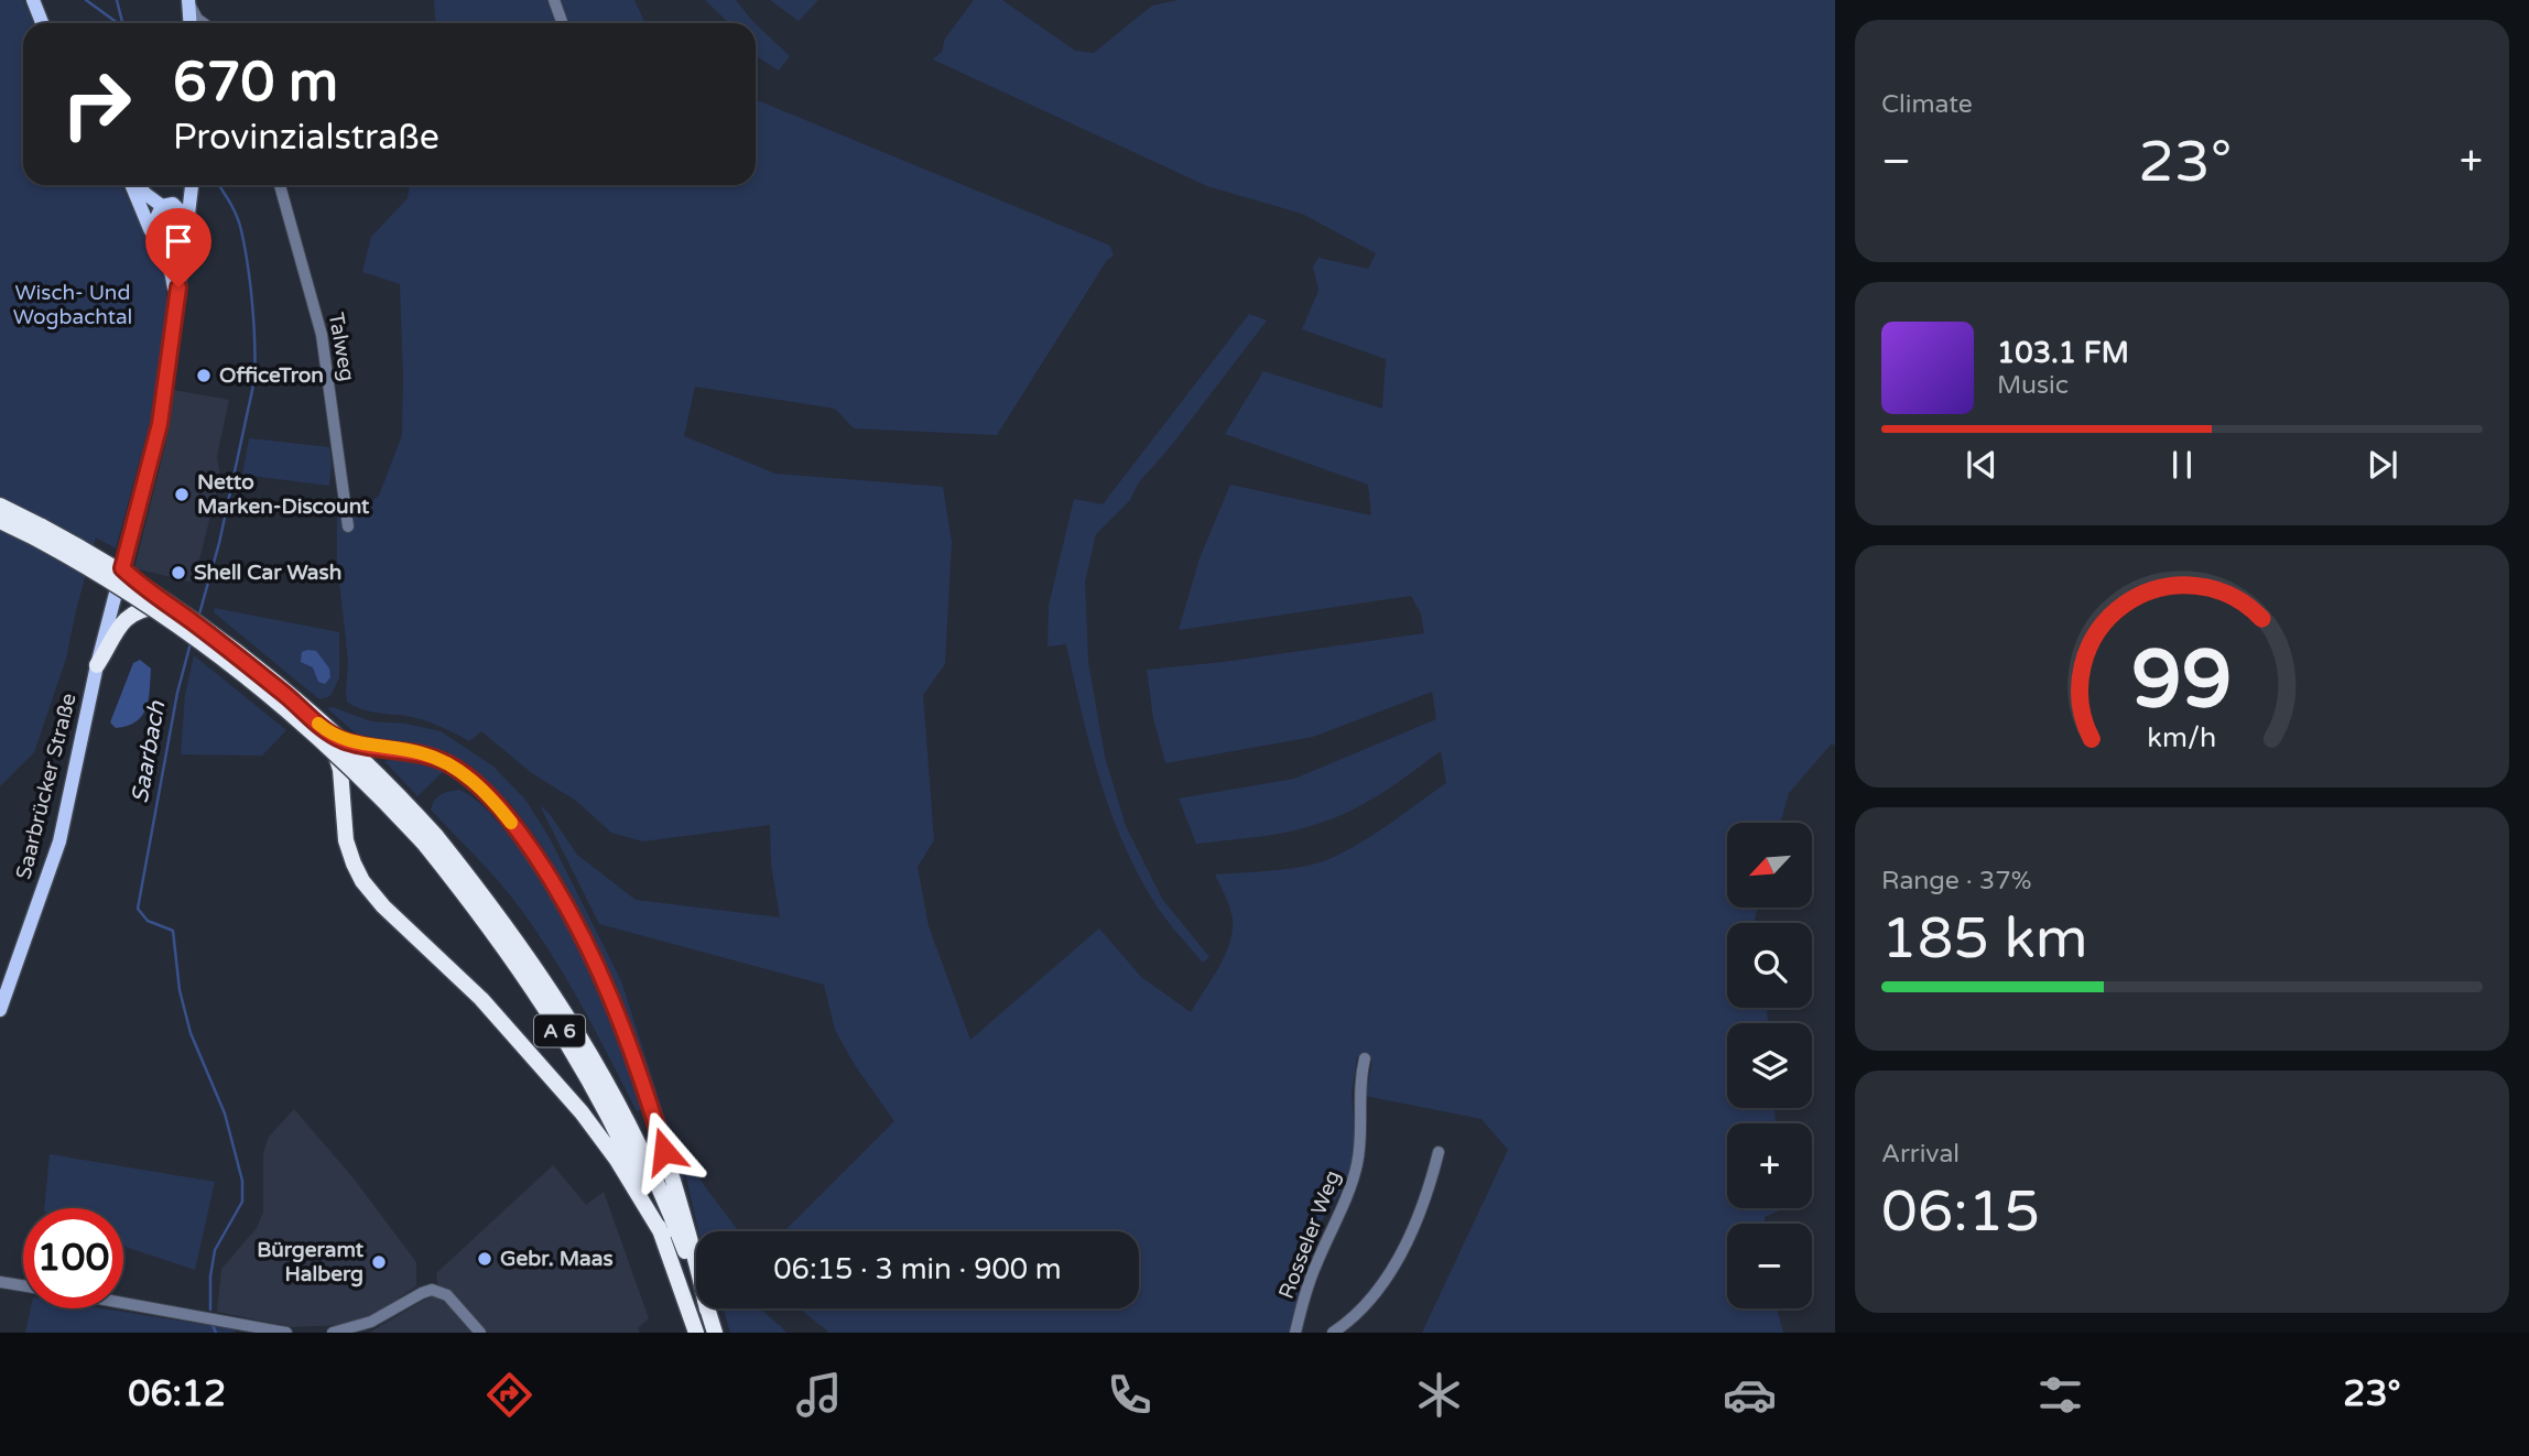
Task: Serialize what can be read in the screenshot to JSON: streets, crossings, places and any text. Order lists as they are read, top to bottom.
{
  "streets": {
    "highway": ["A 6"],
    "main road": ["Saarbrücker Straße"],
    "street": ["Talweg", "Rosseler Weg"]
  },
  "crossings": [
    ["Saarbrücker Straße", "A 6"]
  ],
  "water": ["Saarbach"],
  "parks": ["Wisch- Und Wogbachtal"],
  "places": [
    "OfficeTron",
    "Netto Marken-Discount",
    "Shell Car Wash",
    "Gebr. Maas",
    "Bürgeramt Halberg"
  ],
  "north": "bottom left",
  "page": {
    "tile": [
      "Climate",
      ["Range · 37%", "185 km"],
      ["Arrival", "06:15"]
    ],
    "turn": ["670 m", "Provinzialstraße"],
    "heat": ["−", "23°", "+"],
    "song": ["103.1 FM", "Music"],
    "map_buttons": ["+", "−"],
    "limit": "100",
    "trip": "06:15 · 3 min · 900 m",
    "tabs": ["06:12", "23°"],
    "gauge": ["99", "km/h"]
  }
}
